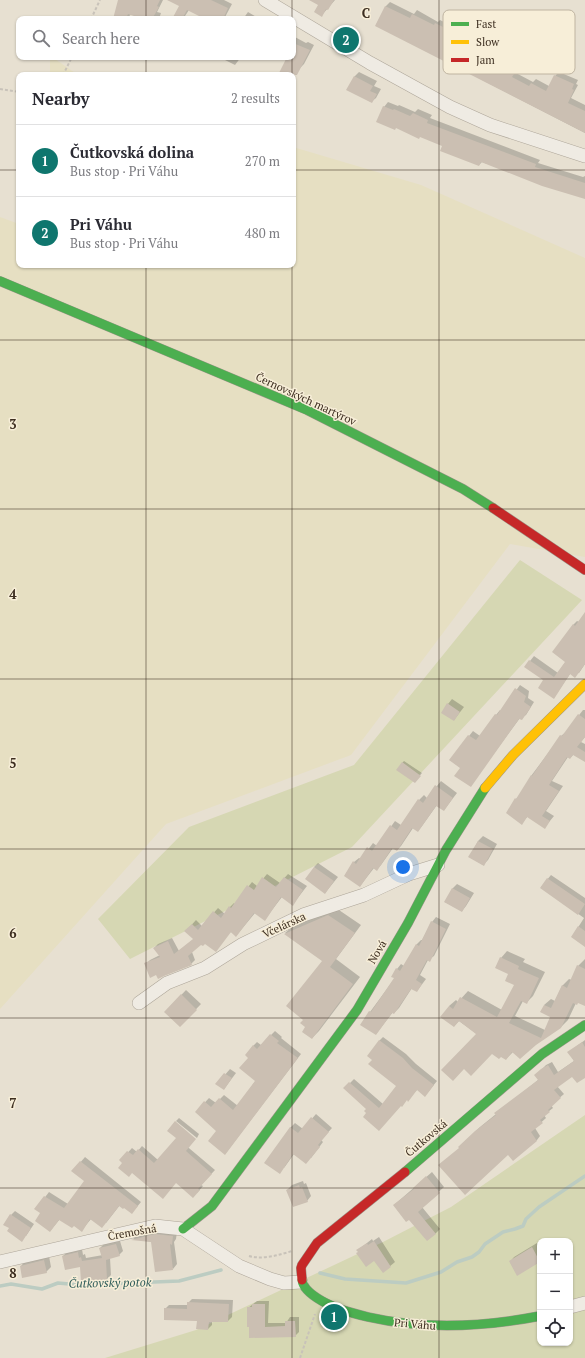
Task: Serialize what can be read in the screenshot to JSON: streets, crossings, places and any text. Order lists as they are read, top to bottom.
{
  "streets": {
    "street": [
      "Černovských martýrov",
      "Včelárska",
      "Nová",
      "Čutkovská",
      "Čremošná",
      "Pri Váhu"
    ]
  },
  "crossings": [
    ["Včelárska", "Nová"],
    ["Nová", "Čremošná"],
    ["Čutkovská", "Čremošná"],
    ["Čutkovská", "Pri Váhu"],
    ["Čremošná", "Pri Váhu"]
  ],
  "water": ["Čutkovský potok"],
  "legend": ["Fast", "Slow", "Jam"],
  "page": {
    "search": "Search here",
    "pins": ["2", "1"],
    "heading": ["Nearby", "2 results"],
    "list": [
      {
        "mark": "1",
        "name": "Čutkovská dolina",
        "note": "Bus stop · Pri Váhu",
        "value": "270 m"
      },
      {
        "mark": "2",
        "name": "Pri Váhu",
        "note": "Bus stop · Pri Váhu",
        "value": "480 m"
      }
    ],
    "map_buttons": ["+", "−"]
  },
  "grid": {
    "columns": ["C"],
    "rows": [
      "3",
      "4",
      "5",
      "6",
      "7",
      "8"
    ]
  }
}
